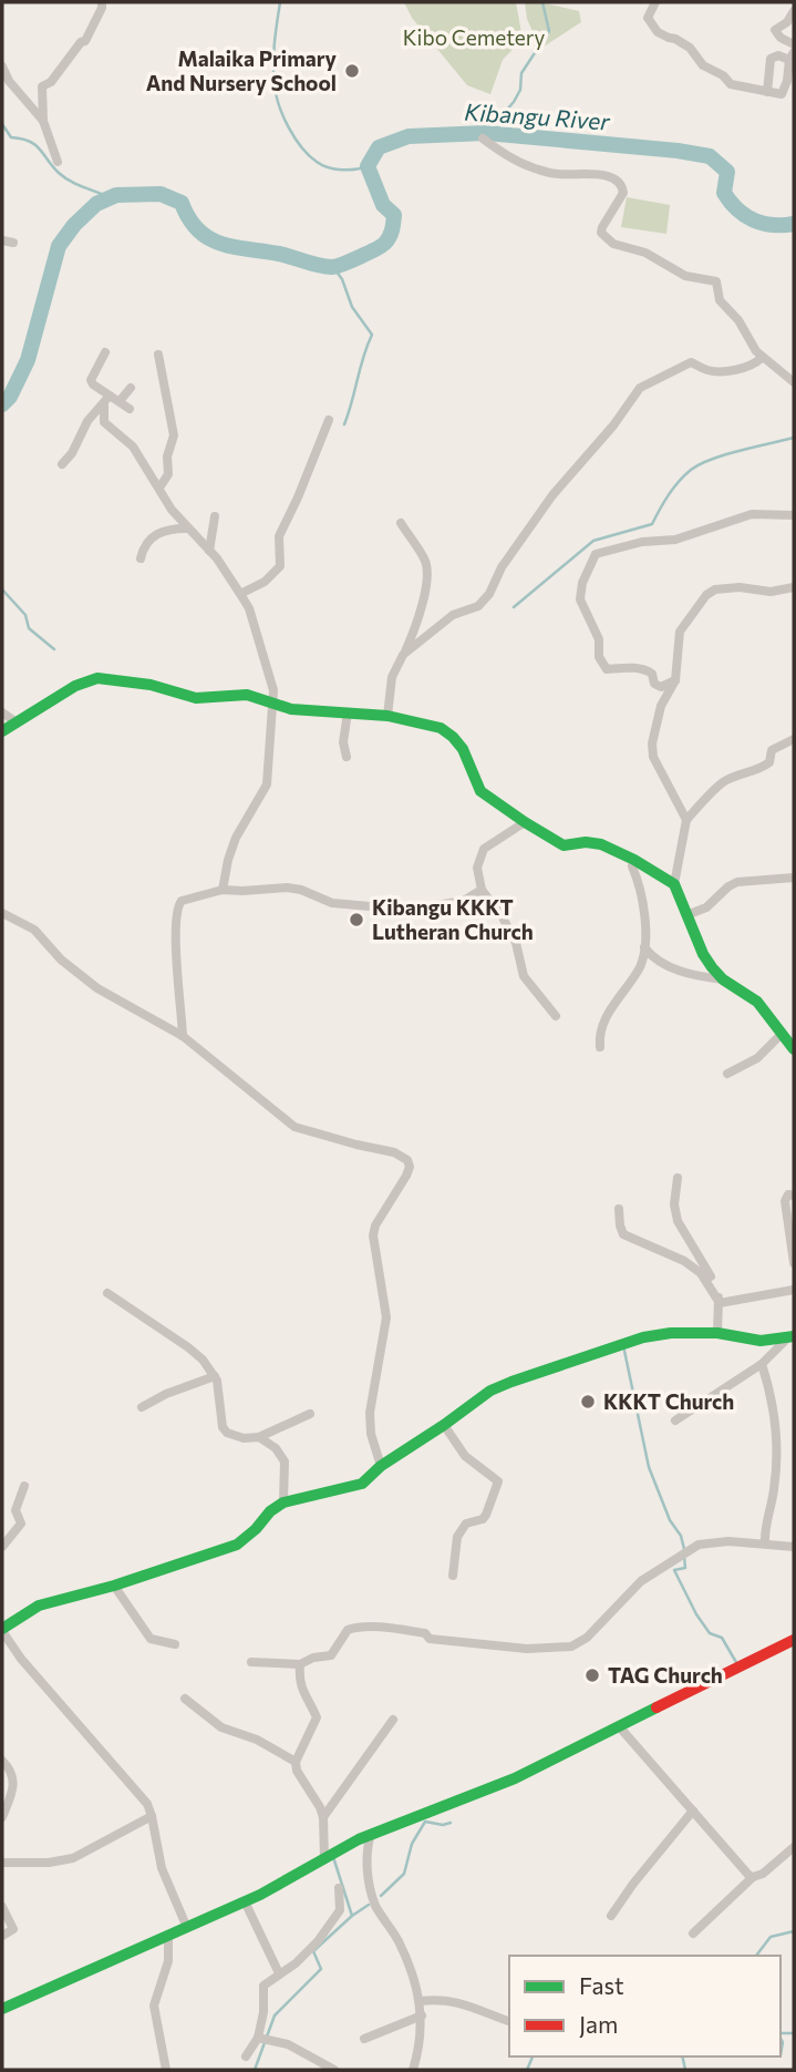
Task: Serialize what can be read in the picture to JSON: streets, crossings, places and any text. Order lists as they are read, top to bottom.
{
  "water": ["Kibangu River"],
  "parks": ["Kibo Cemetery"],
  "places": [
    "Malaika Primary And Nursery School",
    "Kibangu KKKT Lutheran Church",
    "KKKT Church",
    "TAG Church"
  ],
  "legend": ["Fast", "Jam"]
}
